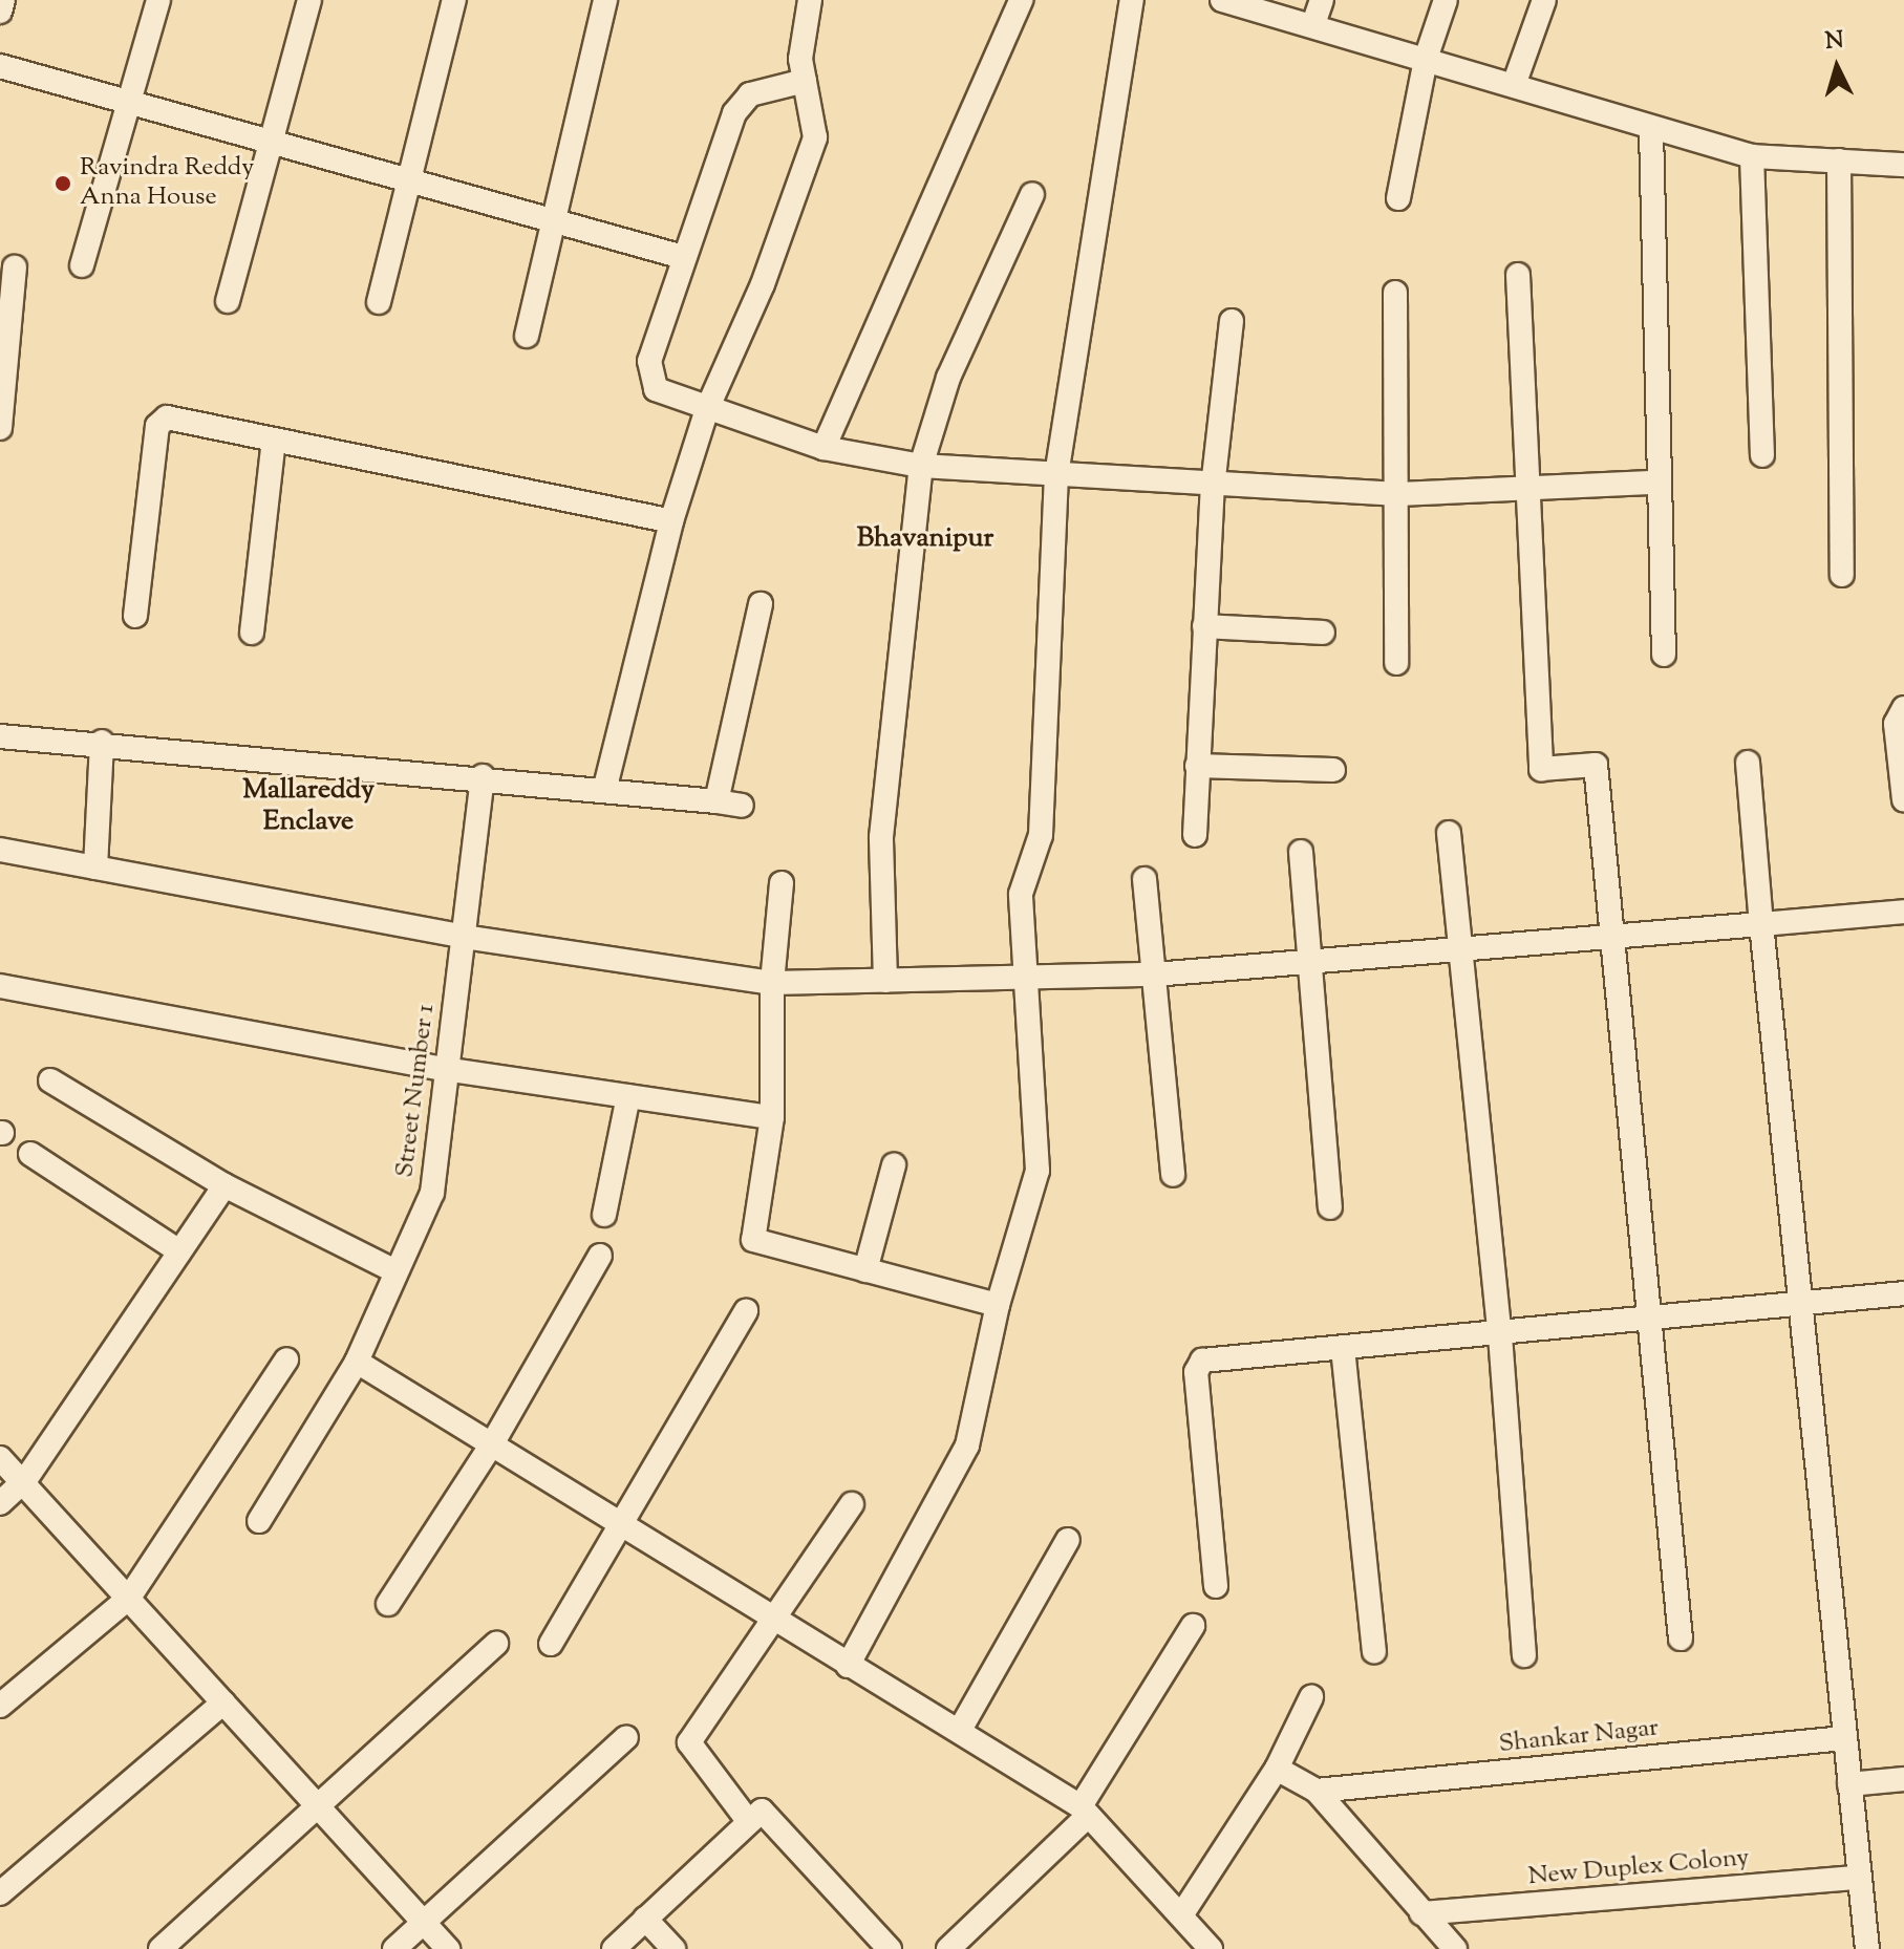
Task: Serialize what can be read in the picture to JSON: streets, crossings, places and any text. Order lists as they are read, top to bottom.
{
  "streets": {
    "street": ["Street Number 1", "Shankar Nagar", "New Duplex Colony"]
  },
  "districts": ["Bhavanipur", "Mallareddy Enclave"],
  "places": ["Ravindra Reddy Anna House"],
  "north": "top"
}
